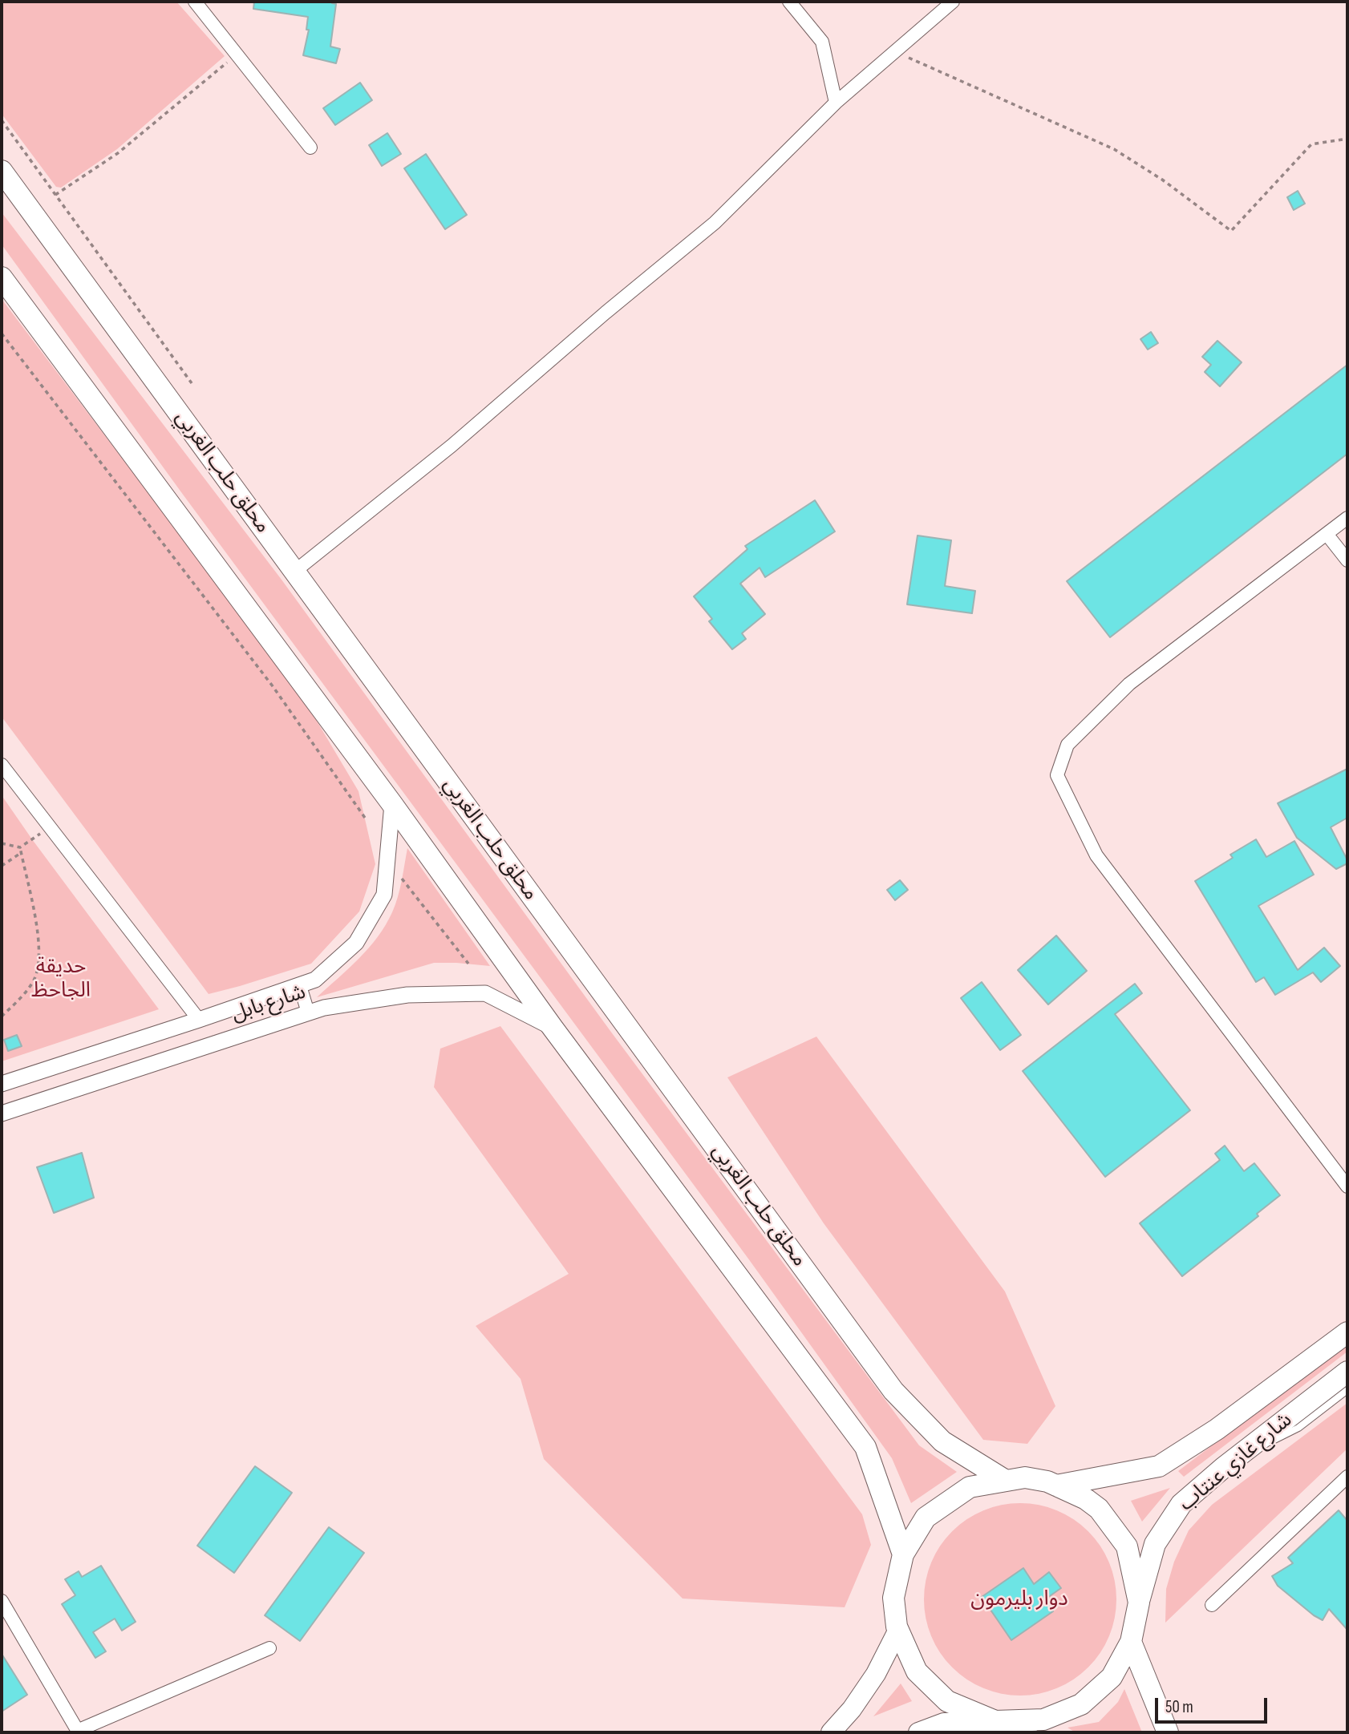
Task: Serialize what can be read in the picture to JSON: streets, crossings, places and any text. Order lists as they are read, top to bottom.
{
  "streets": {
    "highway": ["محلق حلب الغربي", "شارع غازي عنتاب"],
    "street": ["شارع بابل"]
  },
  "parks": ["حديقة الجاحظ", "دوار بليرمون"],
  "scale_bar": "50 m"
}
